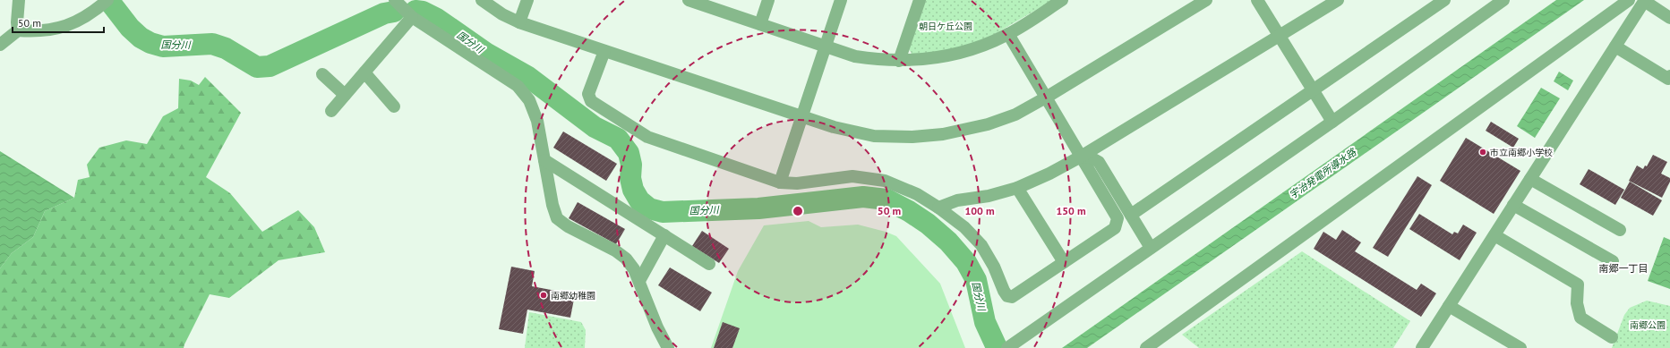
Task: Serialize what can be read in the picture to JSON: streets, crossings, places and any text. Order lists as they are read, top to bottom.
{
  "districts": ["南郷一丁目"],
  "water": ["国分川", "宇治発電所導水路"],
  "parks": ["朝日ケ丘公園", "南郷公園"],
  "places": ["市立南郷小学校", "南郷幼稚園"],
  "scale_bar": "50 m",
  "rings": ["50 m", "100 m", "150 m"]
}
